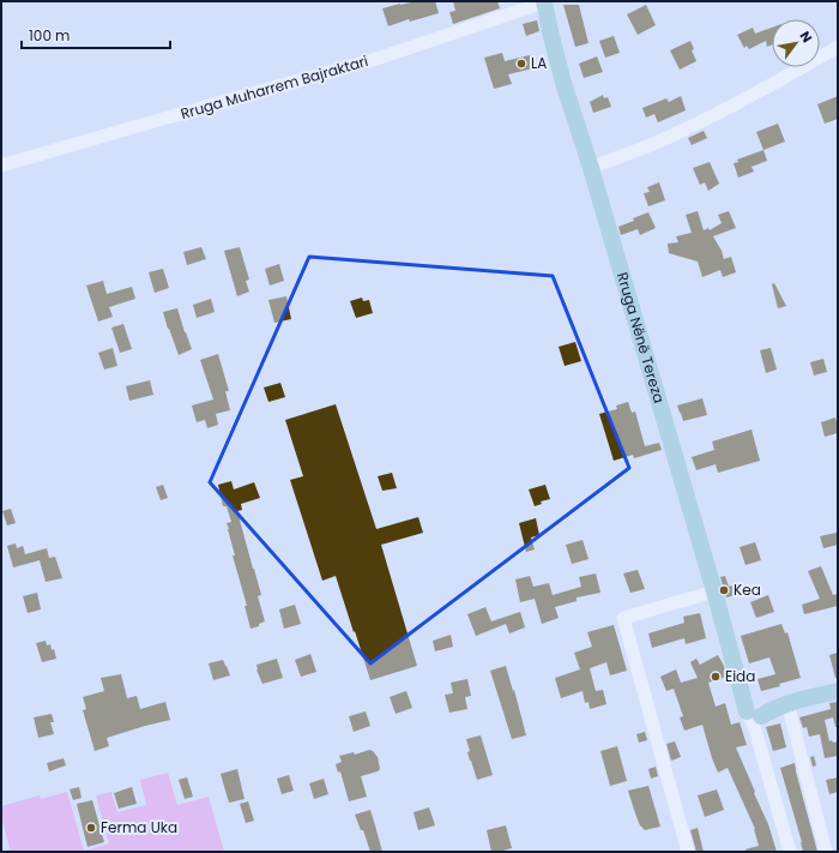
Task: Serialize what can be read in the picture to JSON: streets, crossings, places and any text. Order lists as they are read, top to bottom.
{
  "streets": {
    "main road": ["Rruga Nënë Tereza"],
    "street": ["Rruga Muharrem Bajraktari"]
  },
  "crossings": [
    ["Rruga Muharrem Bajraktari", "Rruga Nënë Tereza"]
  ],
  "places": [
    "LA",
    "Kea",
    "Eida",
    "Ferma Uka"
  ],
  "scale_bar": "100 m",
  "north": "top right"
}
